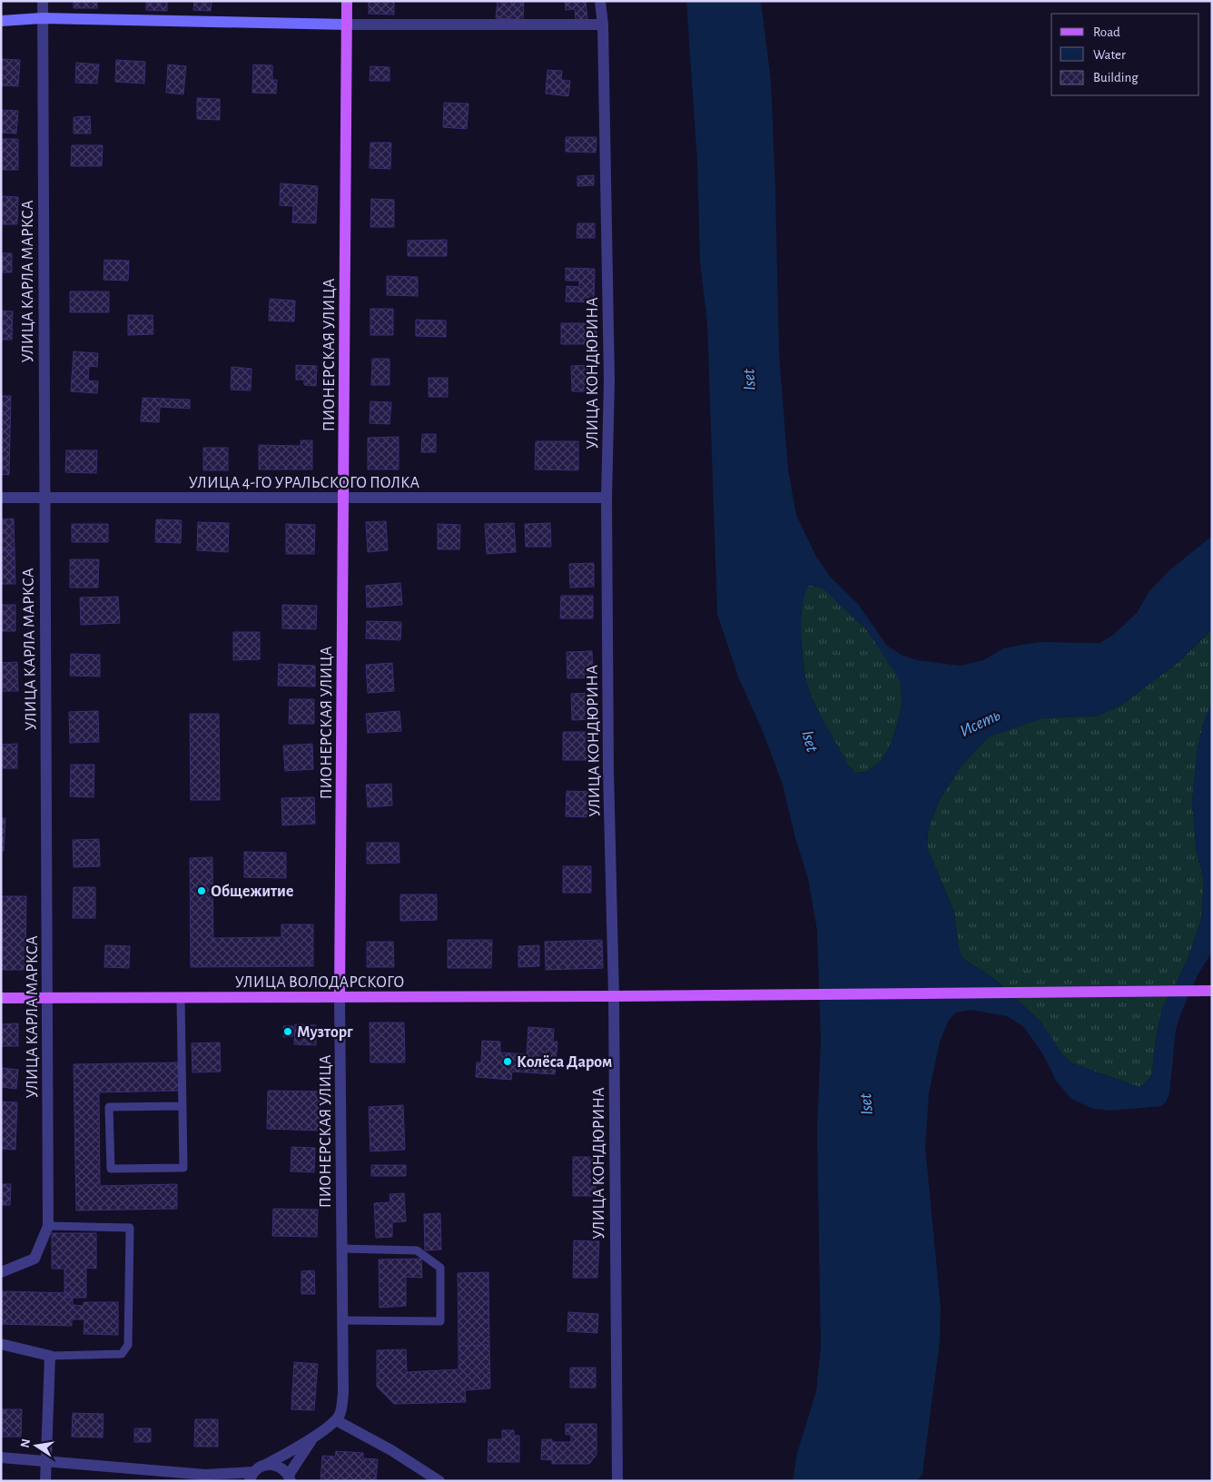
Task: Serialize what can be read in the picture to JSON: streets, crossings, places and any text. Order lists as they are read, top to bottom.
{
  "streets": {
    "main road": ["ПИОНЕРСКАЯ УЛИЦА", "УЛИЦА ВОЛОДАРСКОГО"],
    "street": ["УЛИЦА КАРЛА МАРКСА", "УЛИЦА КОНДЮРИНА", "УЛИЦА 4-ГО УРАЛЬСКОГО ПОЛКА"]
  },
  "crossings": [
    ["УЛИЦА КАРЛА МАРКСА", "УЛИЦА 4-ГО УРАЛЬСКОГО ПОЛКА"],
    ["УЛИЦА КАРЛА МАРКСА", "УЛИЦА ВОЛОДАРСКОГО"],
    ["ПИОНЕРСКАЯ УЛИЦА", "УЛИЦА 4-ГО УРАЛЬСКОГО ПОЛКА"],
    ["ПИОНЕРСКАЯ УЛИЦА", "УЛИЦА ВОЛОДАРСКОГО"],
    ["УЛИЦА КОНДЮРИНА", "УЛИЦА 4-ГО УРАЛЬСКОГО ПОЛКА"],
    ["УЛИЦА КОНДЮРИНА", "УЛИЦА ВОЛОДАРСКОГО"]
  ],
  "water": ["Iset", "Исеть"],
  "places": ["Общежитие", "Музторг", "Колёса Даром"],
  "legend": ["Road", "Water", "Building"],
  "north": "left"
}
